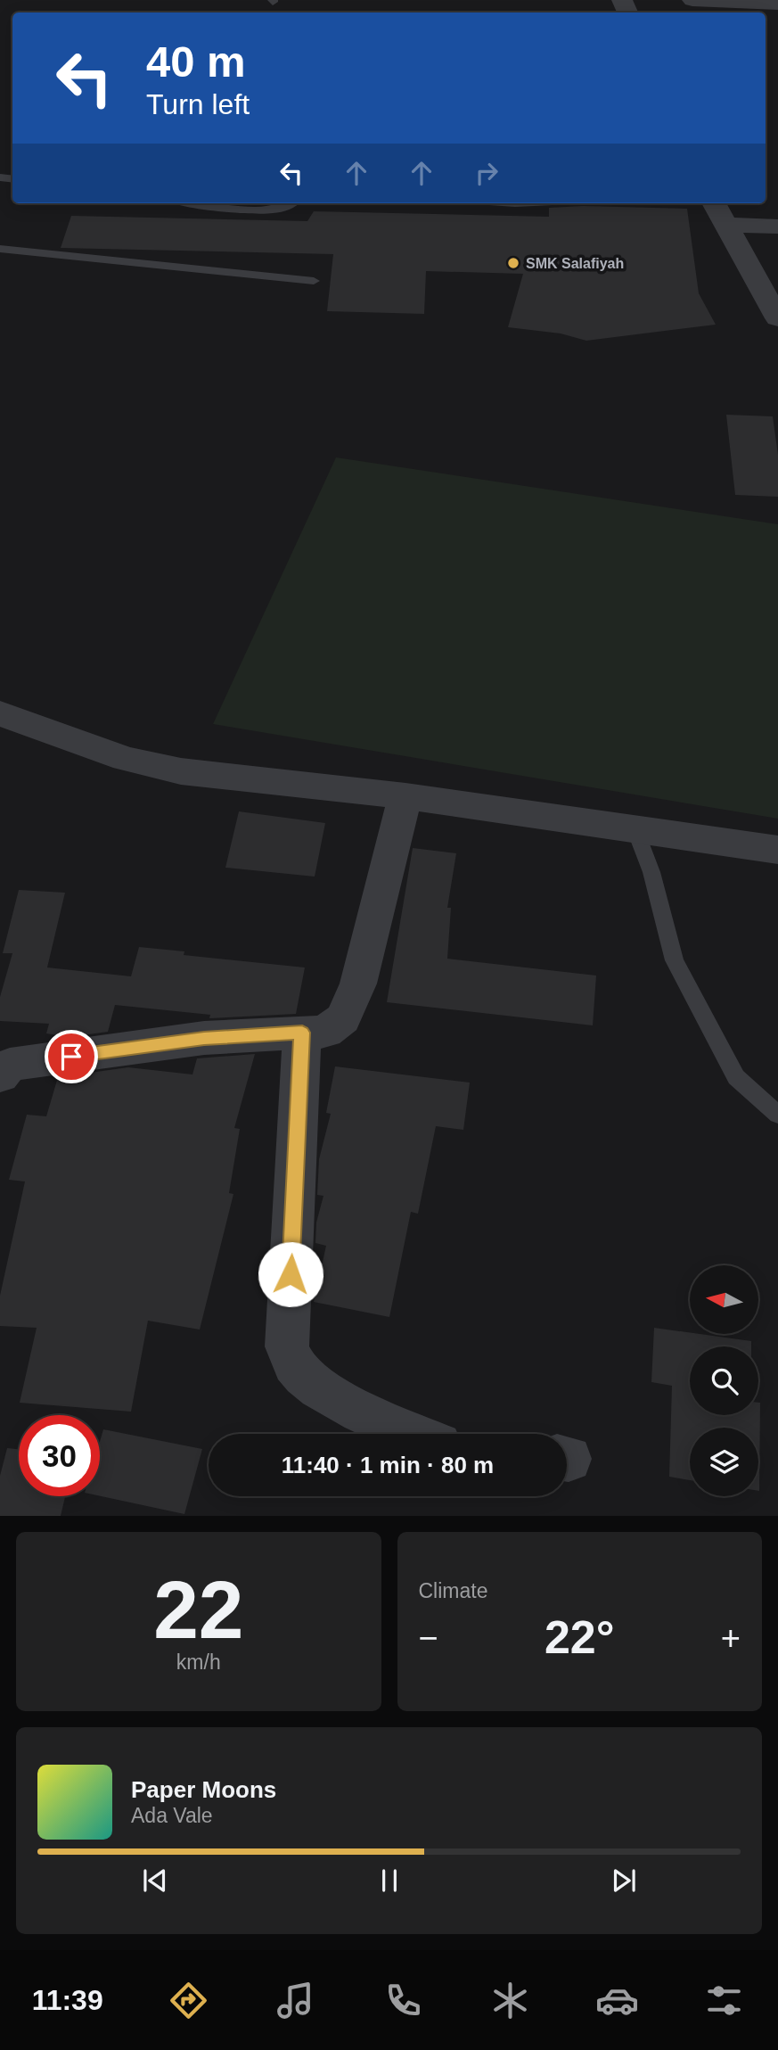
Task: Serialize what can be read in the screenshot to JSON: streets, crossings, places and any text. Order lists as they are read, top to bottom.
{
  "places": ["SMK Salafiyah"],
  "north": "left",
  "page": {
    "turn": ["40 m", "Turn left"],
    "limit": "30",
    "trip": "11:40 · 1 min · 80 m",
    "tile": [
      ["22", "km/h"],
      "Climate"
    ],
    "heat": ["−", "22°", "+"],
    "song": ["Paper Moons", "Ada Vale"],
    "tabs": "11:39"
  }
}
